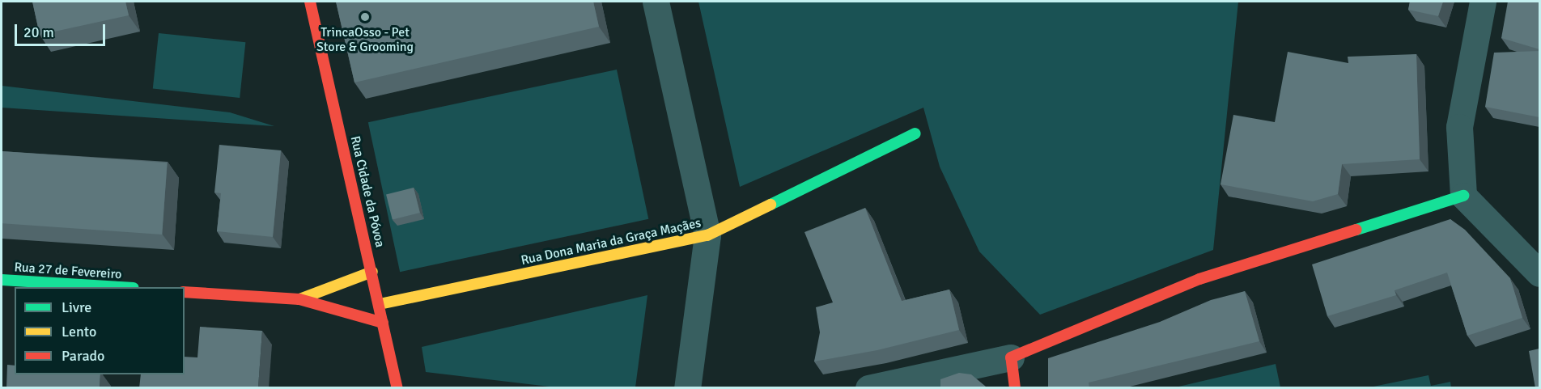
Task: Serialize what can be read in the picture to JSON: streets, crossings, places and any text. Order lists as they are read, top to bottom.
{
  "streets": {
    "street": ["Rua Cidade da Póvoa", "Rua Dona Maria da Graça Maçães", "Rua 27 de Fevereiro"]
  },
  "crossings": [
    ["Rua Cidade da Póvoa", "Rua Dona Maria da Graça Maçães"]
  ],
  "places": ["TrincaOsso - Pet Store & Grooming"],
  "legend": ["Livre", "Lento", "Parado"],
  "scale_bar": "20 m"
}
